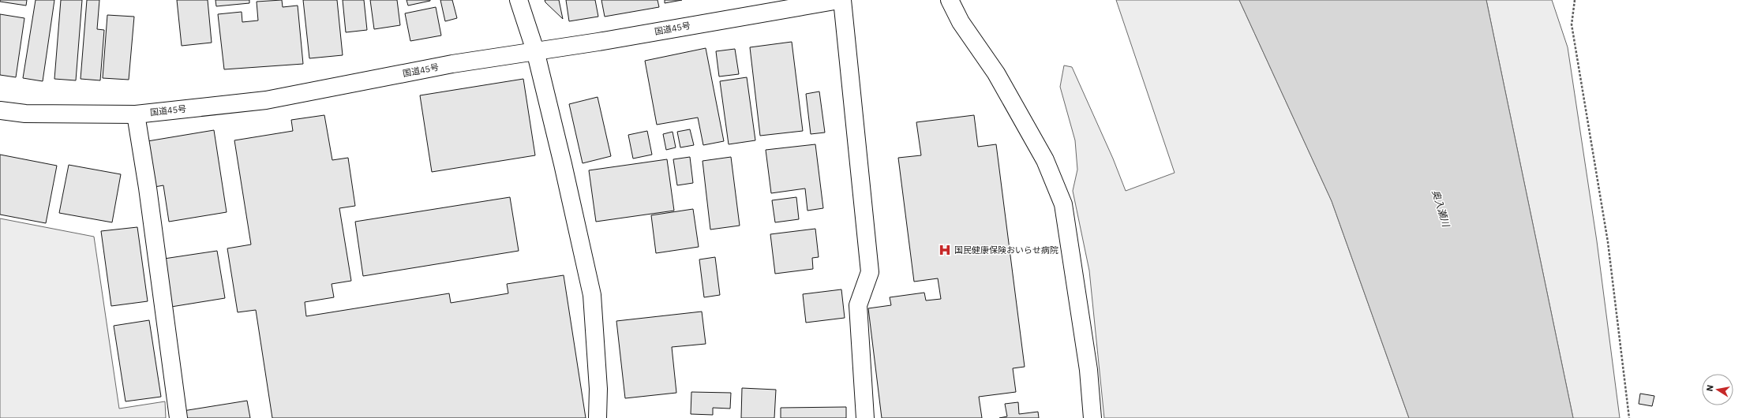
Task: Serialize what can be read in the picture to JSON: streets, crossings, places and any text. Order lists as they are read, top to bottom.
{
  "streets": {
    "main road": ["国道45号"]
  },
  "water": ["奥入瀬川"],
  "places": {
    "hospital": ["国民健康保険おいらせ病院"]
  },
  "north": "left"
}
